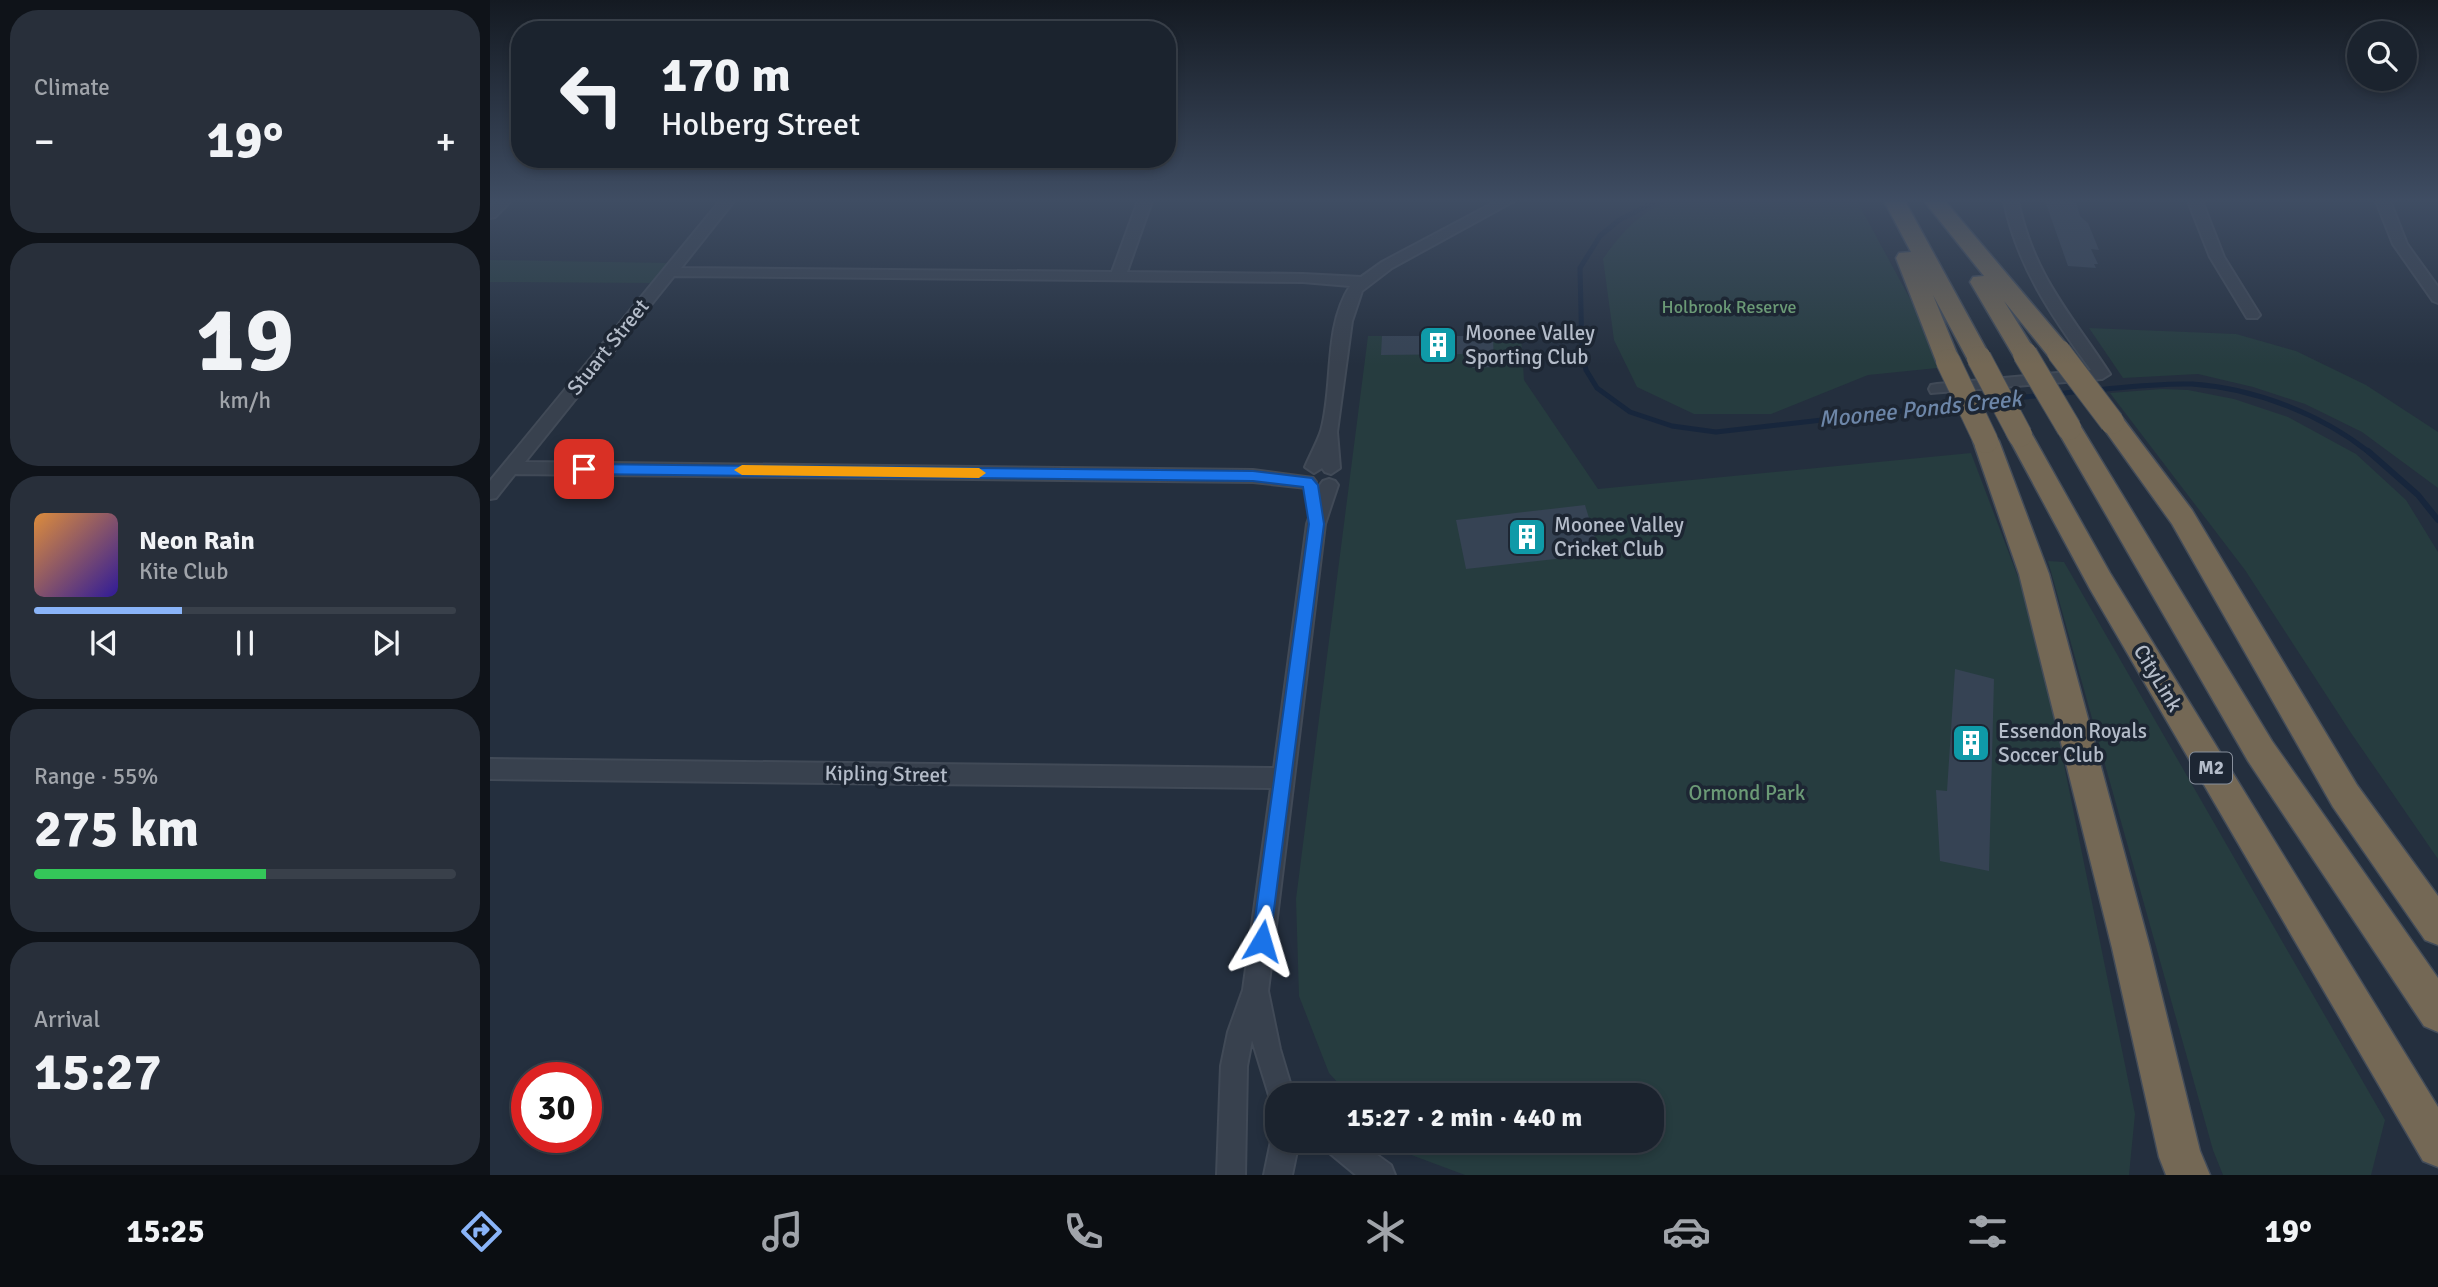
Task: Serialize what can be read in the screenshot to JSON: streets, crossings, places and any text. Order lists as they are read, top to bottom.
{
  "streets": {
    "highway": ["CityLink", "M2"],
    "street": ["Stuart Street", "Kipling Street"]
  },
  "water": ["Moonee Ponds Creek"],
  "parks": ["Holbrook Reserve", "Ormond Park"],
  "places": {
    "building": ["Moonee Valley Sporting Club", "Moonee Valley Cricket Club", "Essendon Royals Soccer Club"]
  },
  "page": {
    "tile": [
      "Climate",
      ["19", "km/h"],
      ["Range · 55%", "275 km"],
      ["Arrival", "15:27"]
    ],
    "turn": ["170 m", "Holberg Street"],
    "heat": ["−", "19°", "+"],
    "song": ["Neon Rain", "Kite Club"],
    "limit": "30",
    "trip": "15:27 · 2 min · 440 m",
    "tabs": ["15:25", "19°"]
  }
}
